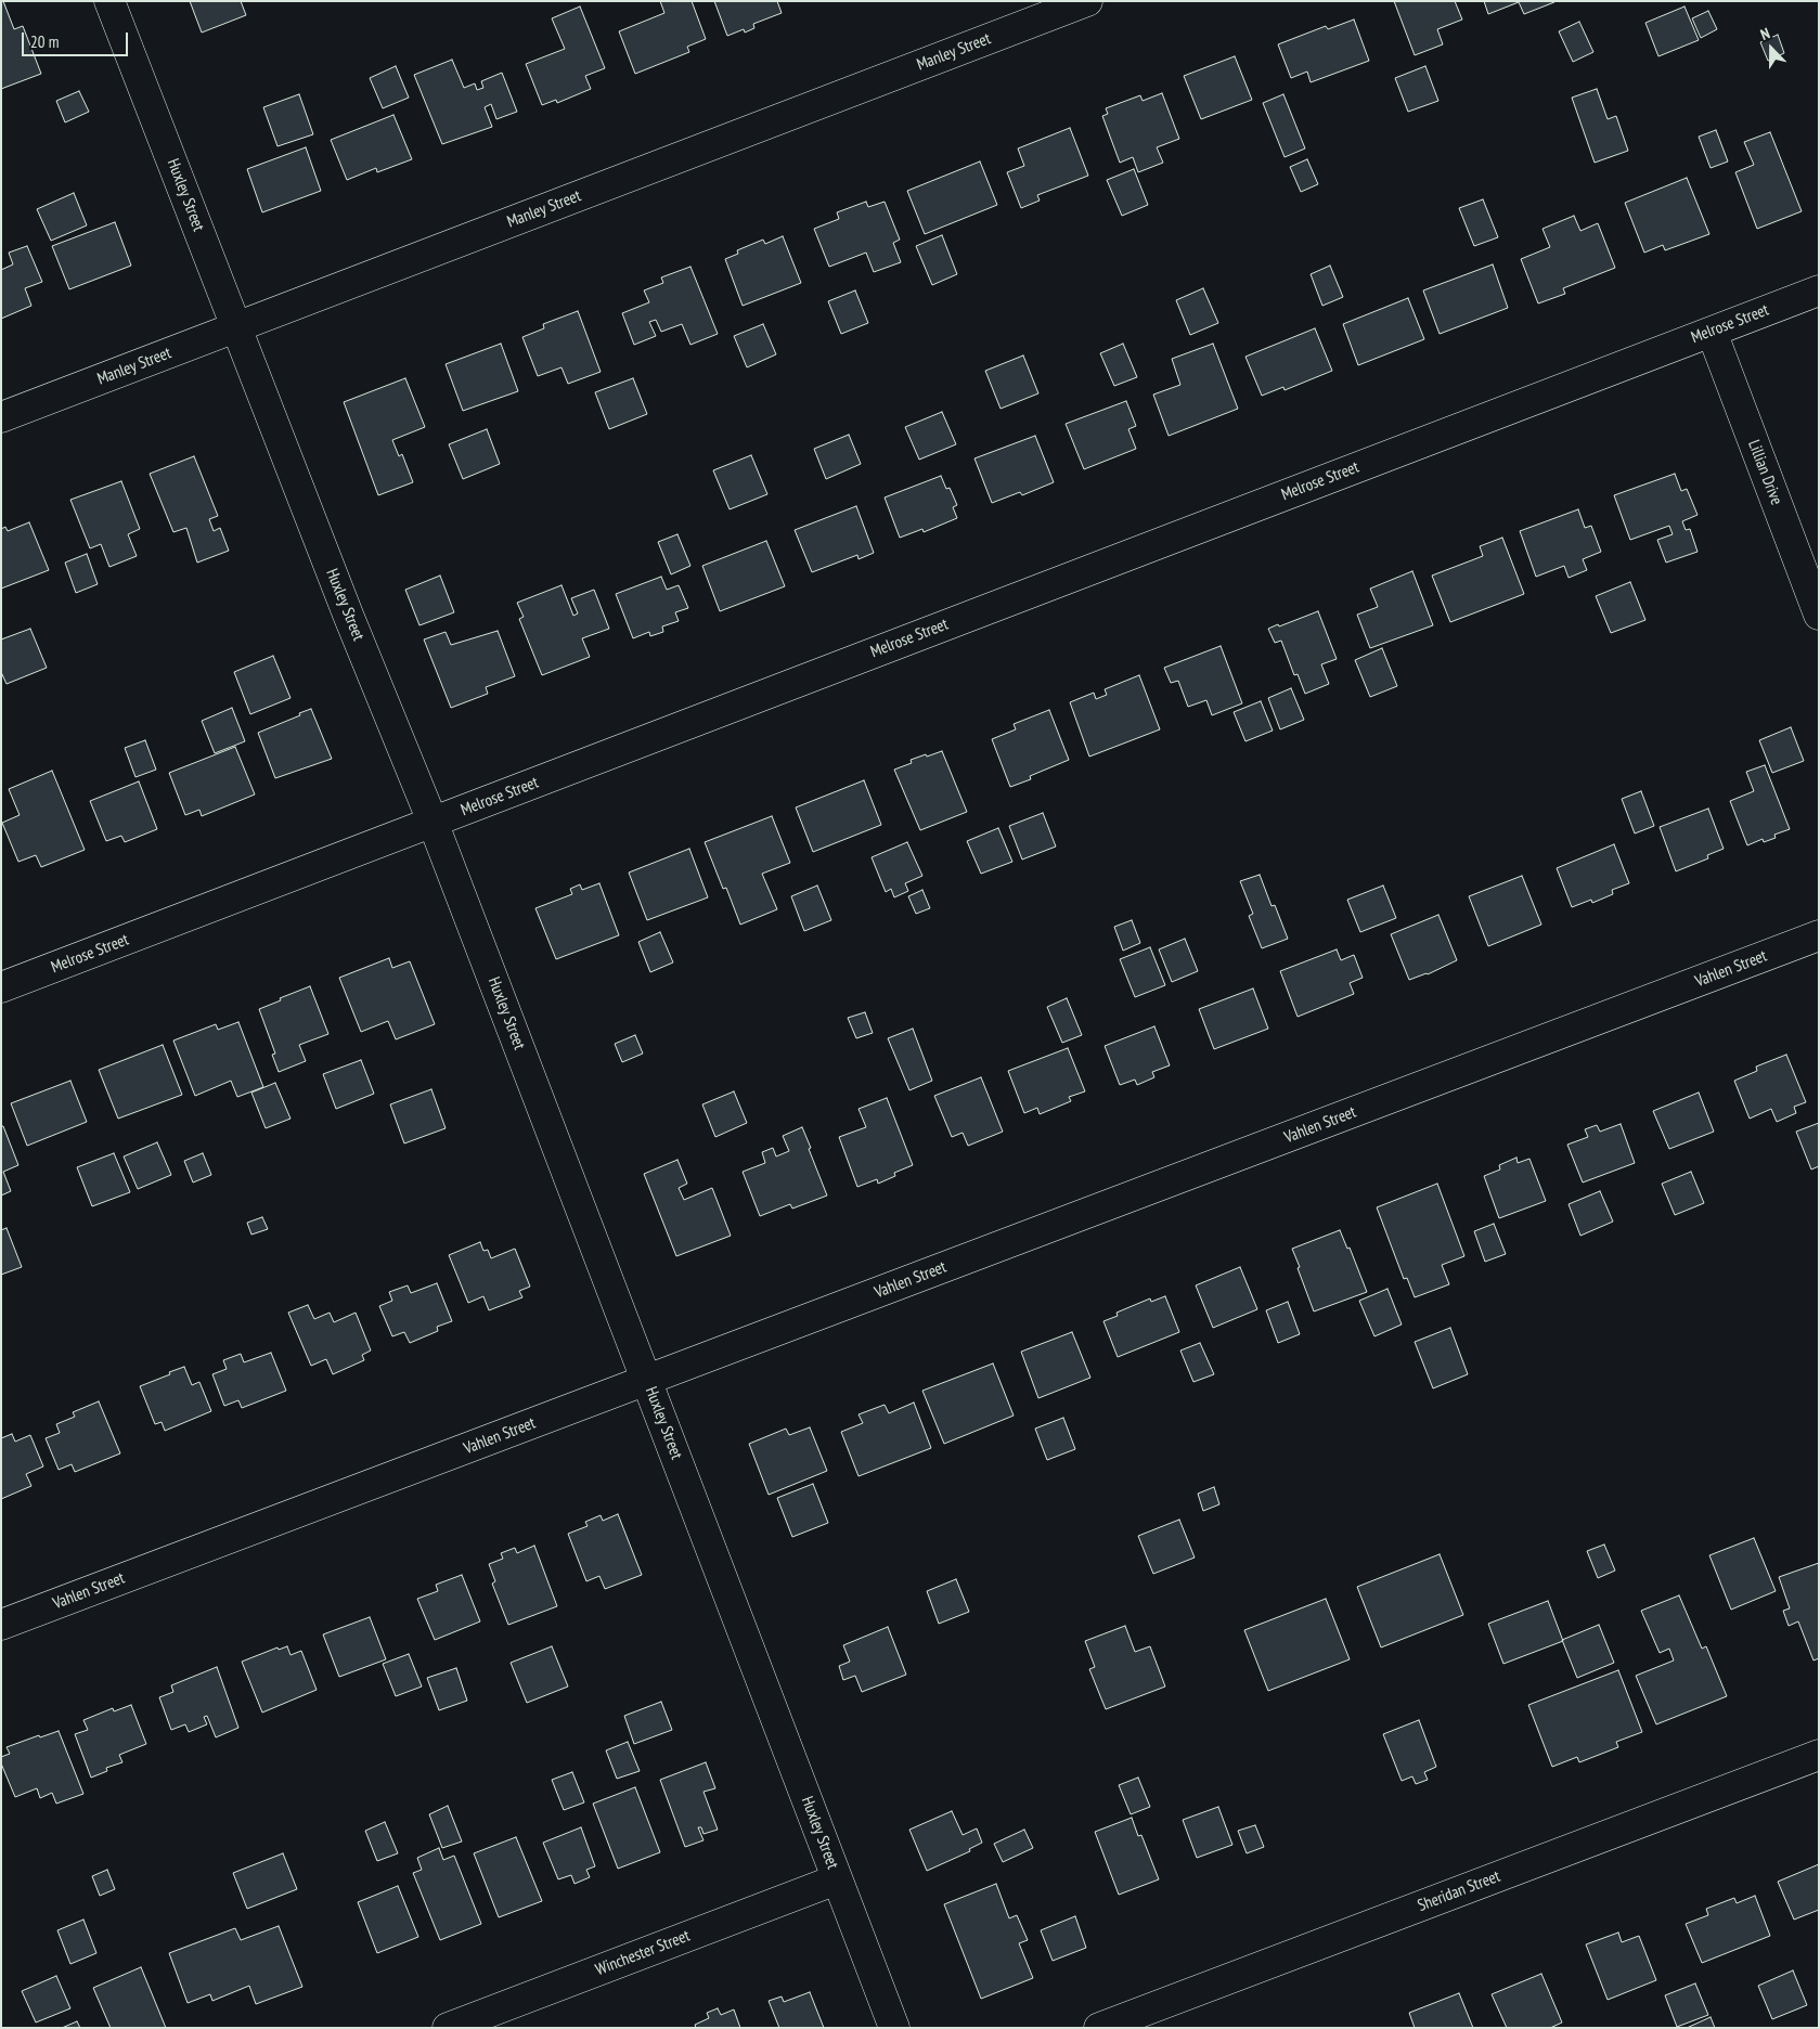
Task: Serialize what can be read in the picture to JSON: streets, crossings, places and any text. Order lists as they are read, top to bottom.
{
  "streets": {
    "street": [
      "Manley Street",
      "Huxley Street",
      "Melrose Street",
      "Lillian Drive",
      "Vahlen Street",
      "Sheridan Street",
      "Winchester Street"
    ]
  },
  "crossings": [
    ["Manley Street", "Huxley Street"],
    ["Huxley Street", "Melrose Street"],
    ["Huxley Street", "Vahlen Street"],
    ["Huxley Street", "Winchester Street"],
    ["Melrose Street", "Lillian Drive"]
  ],
  "scale_bar": "20 m",
  "north": "top"
}
